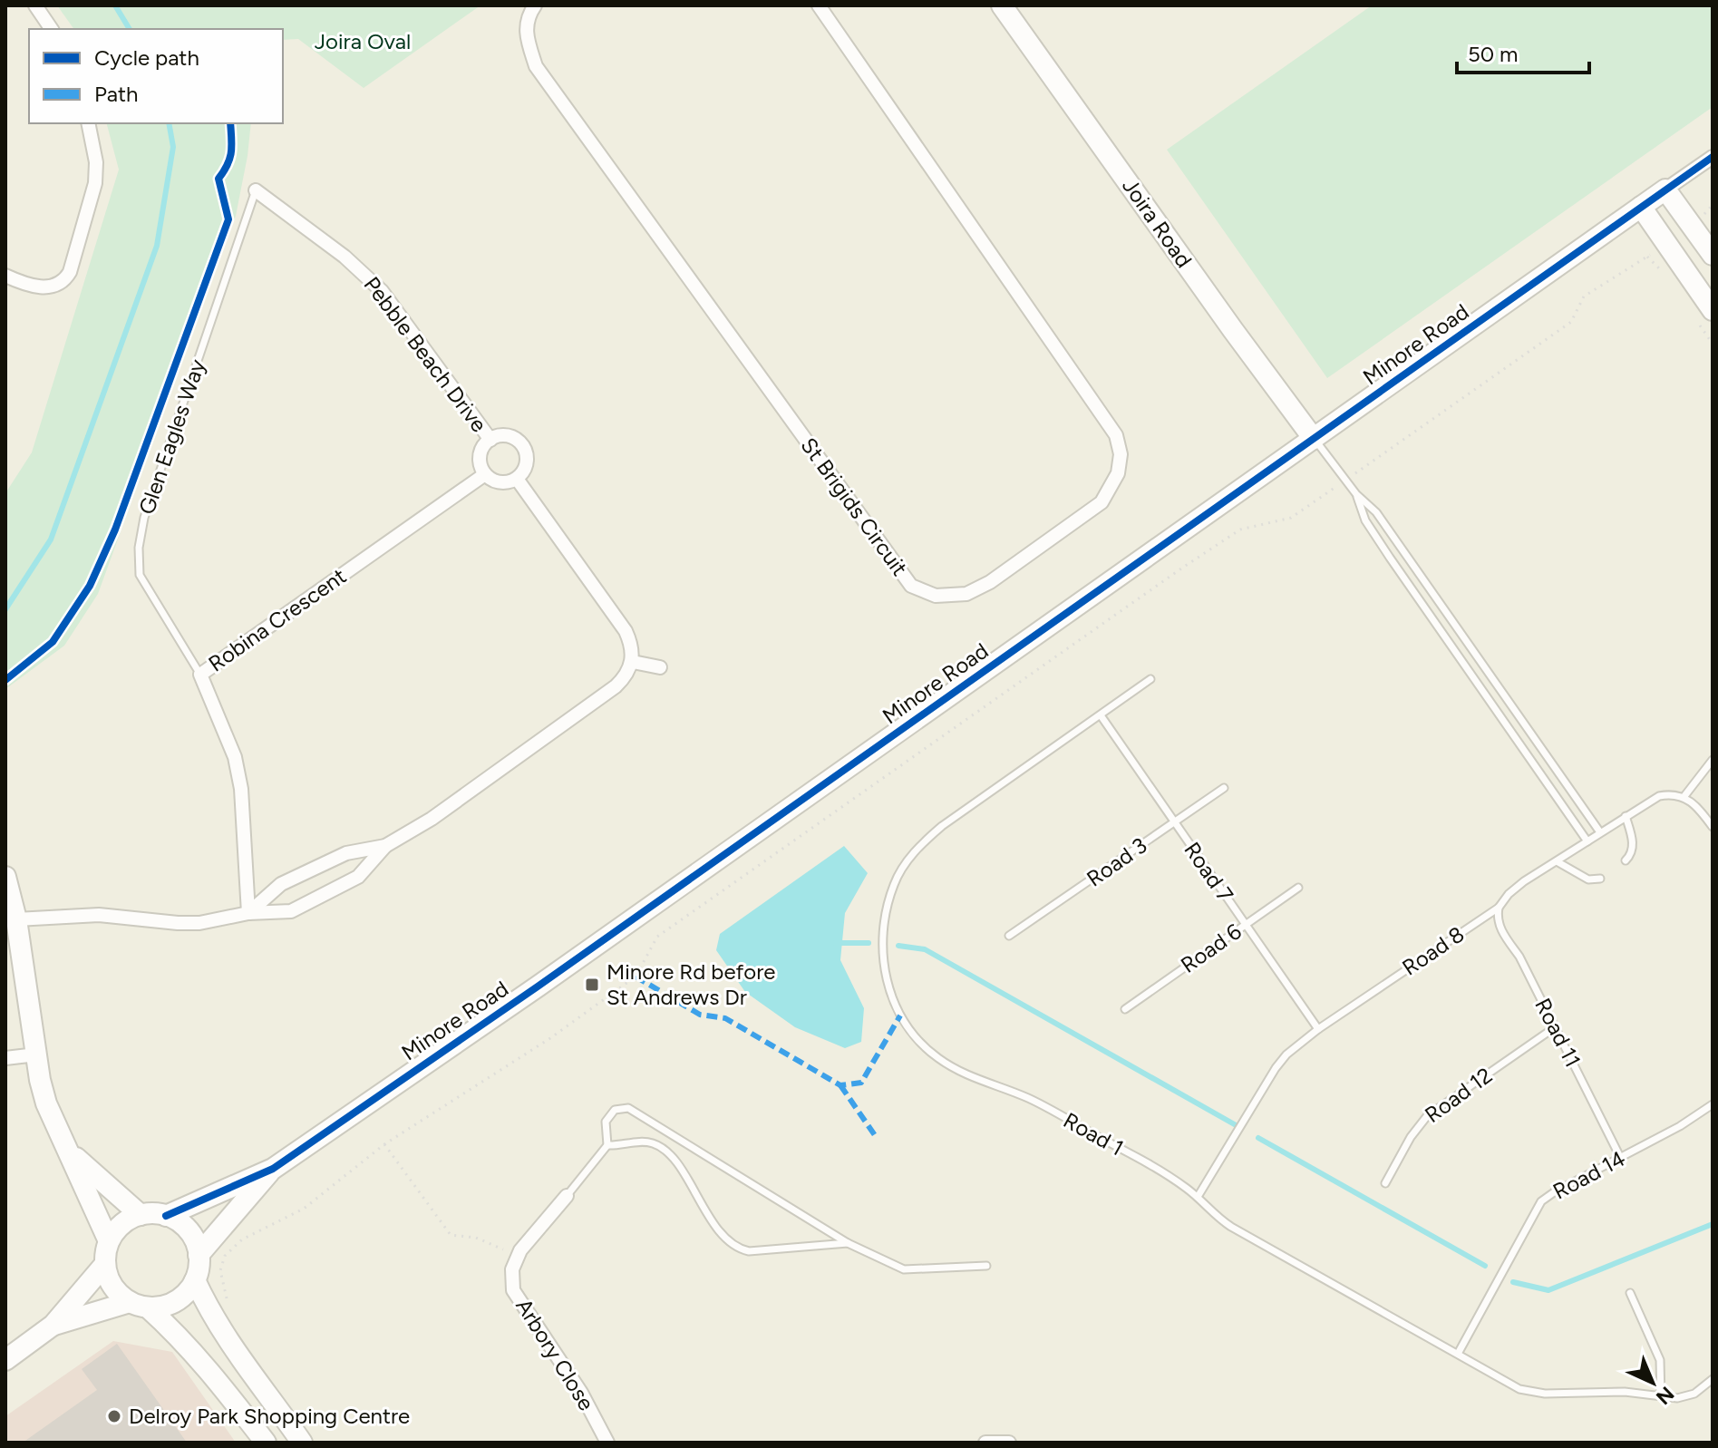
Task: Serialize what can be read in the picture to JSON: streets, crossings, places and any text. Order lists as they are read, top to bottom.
{
  "streets": {
    "street": [
      "Joira Road",
      "Minore Road",
      "Pebble Beach Drive",
      "St Brigids Circuit",
      "Robina Crescent",
      "Arbory Close"
    ],
    "lane": [
      "Glen Eagles Way",
      "Road 3",
      "Road 7",
      "Road 6",
      "Road 8",
      "Road 11",
      "Road 12",
      "Road 1",
      "Road 14"
    ]
  },
  "crossings": [
    ["Joira Road", "Minore Road"],
    ["Pebble Beach Drive", "Glen Eagles Way"],
    ["Pebble Beach Drive", "Robina Crescent"],
    ["Glen Eagles Way", "Robina Crescent"],
    ["Road 3", "Road 7"],
    ["Road 7", "Road 6"],
    ["Road 7", "Road 8"],
    ["Road 7", "Road 1"],
    ["Road 8", "Road 11"],
    ["Road 8", "Road 1"],
    ["Road 11", "Road 12"],
    ["Road 11", "Road 14"],
    ["Road 1", "Road 14"]
  ],
  "parks": ["Joira Oval"],
  "places": {
    "transit": ["Minore Rd before St Andrews Dr"],
    "other": ["Delroy Park Shopping Centre"]
  },
  "legend": ["Cycle path", "Path"],
  "scale_bar": "50 m",
  "north": "bottom right"
}
